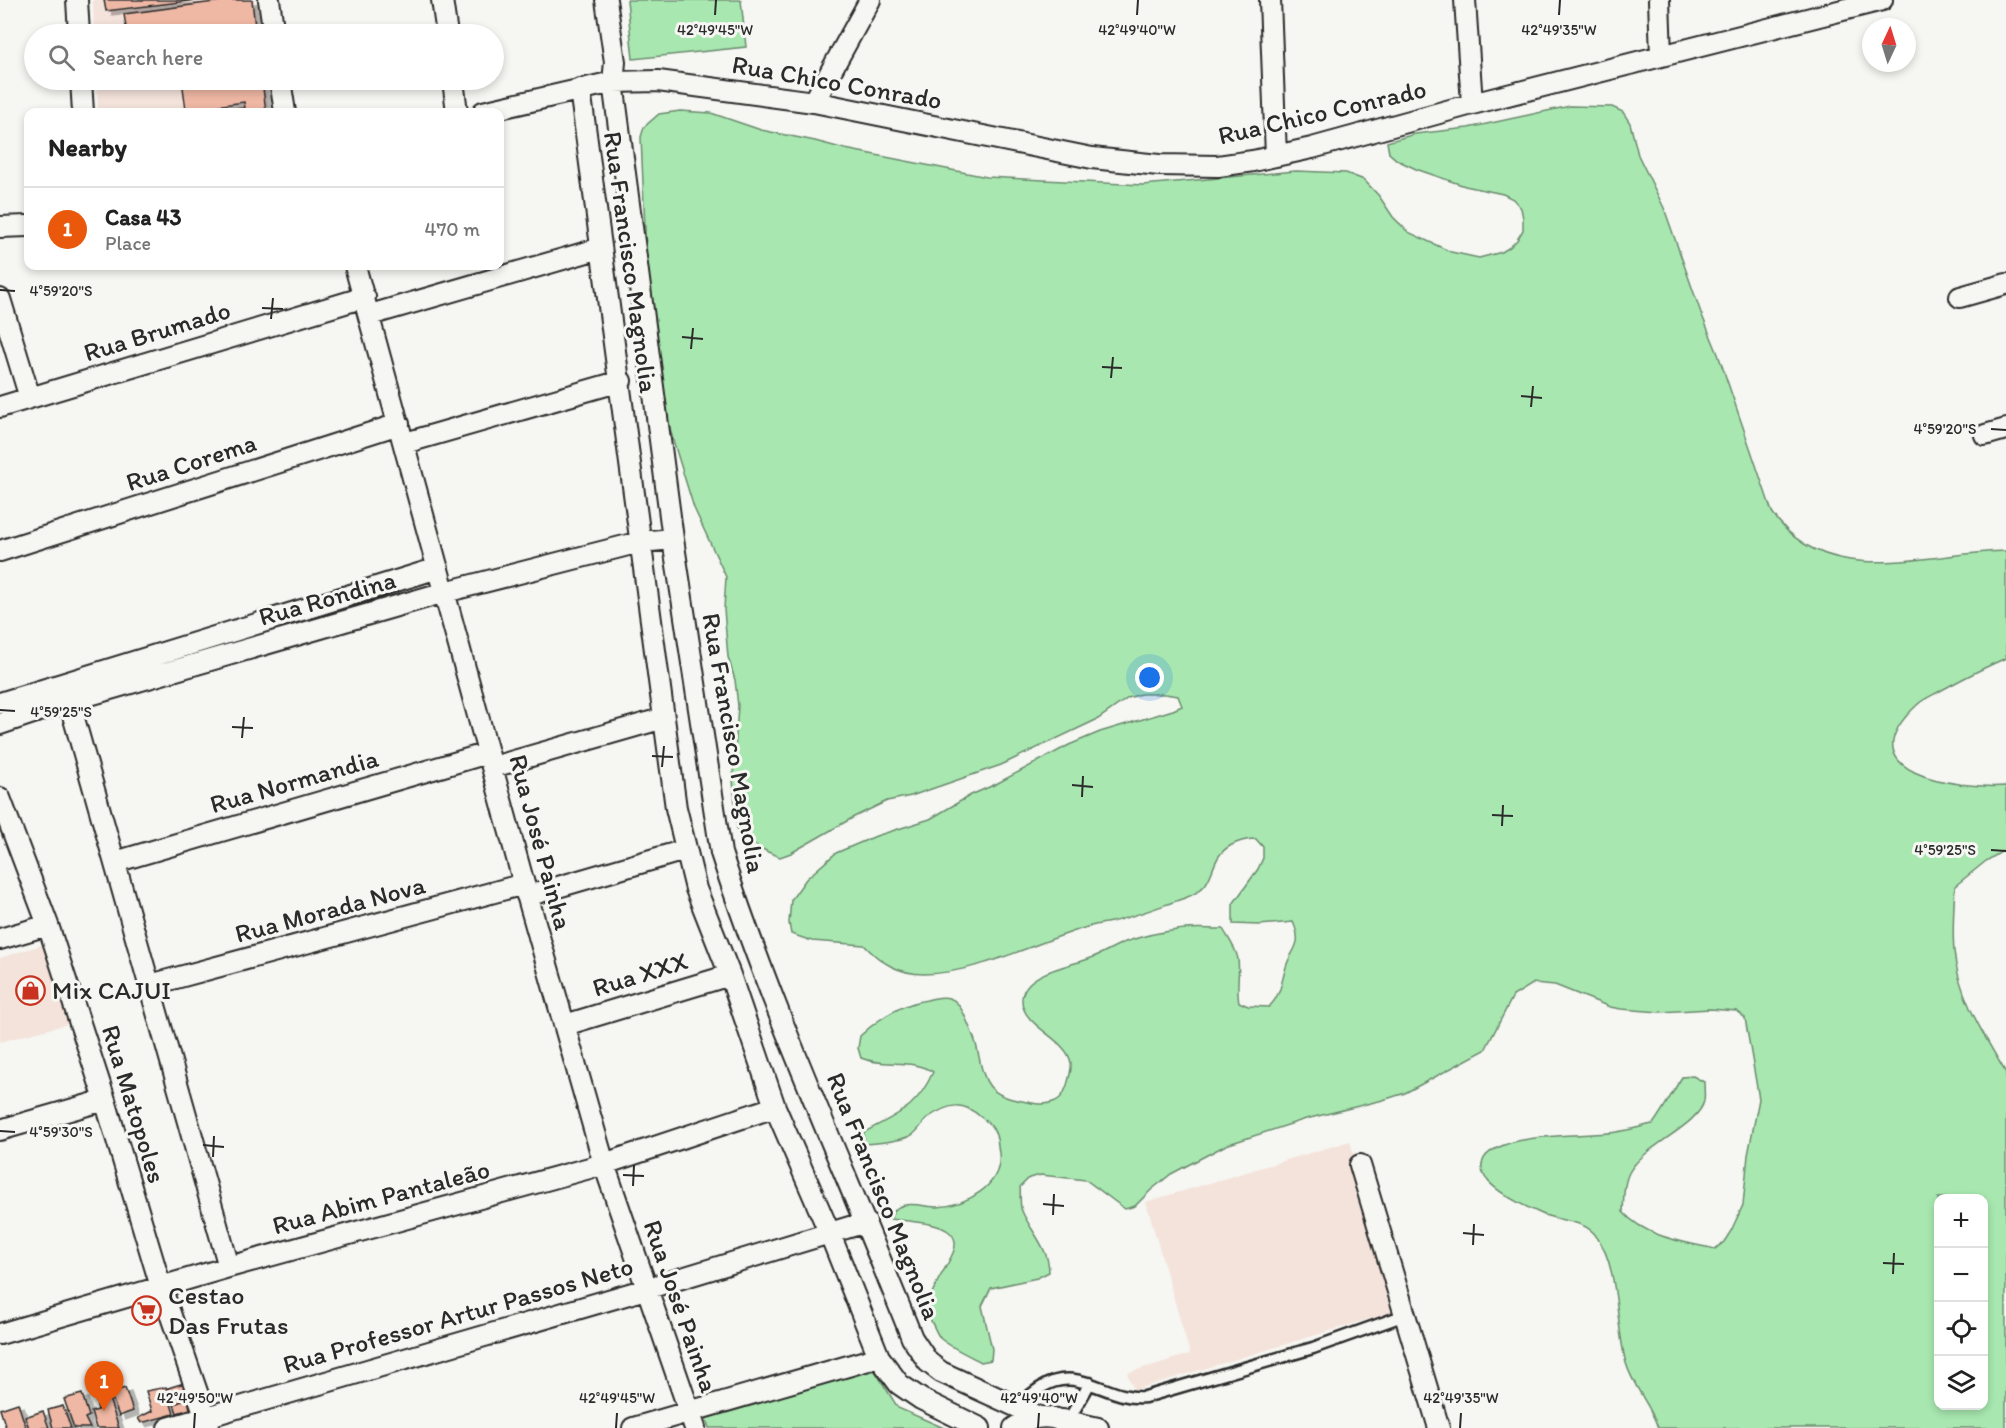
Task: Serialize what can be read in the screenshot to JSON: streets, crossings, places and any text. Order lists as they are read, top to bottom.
{
  "streets": {
    "street": [
      "Rua Chico Conrado",
      "Rua Francisco Magnolia",
      "Rua Brumado",
      "Rua Corema",
      "Rua Rondina",
      "Rua Normandia",
      "Rua José Painha",
      "Rua Morada Nova",
      "Rua XXX",
      "Rua Matopoles",
      "Rua Abim Pantaleão",
      "Rua Professor Artur Passos Neto"
    ]
  },
  "crossings": [
    ["Rua Chico Conrado", "Rua Francisco Magnolia"],
    ["Rua Francisco Magnolia", "Rua Brumado"],
    ["Rua Francisco Magnolia", "Rua Corema"],
    ["Rua Francisco Magnolia", "Rua Rondina"],
    ["Rua Francisco Magnolia", "Rua Normandia"],
    ["Rua Francisco Magnolia", "Rua Morada Nova"],
    ["Rua Francisco Magnolia", "Rua XXX"],
    ["Rua Francisco Magnolia", "Rua Abim Pantaleão"],
    ["Rua Francisco Magnolia", "Rua Professor Artur Passos Neto"],
    ["Rua Brumado", "Rua José Painha"],
    ["Rua Corema", "Rua José Painha"],
    ["Rua Rondina", "Rua José Painha"],
    ["Rua Normandia", "Rua José Painha"],
    ["Rua José Painha", "Rua Morada Nova"],
    ["Rua José Painha", "Rua XXX"],
    ["Rua José Painha", "Rua Abim Pantaleão"],
    ["Rua José Painha", "Rua Professor Artur Passos Neto"],
    ["Rua Matopoles", "Rua Abim Pantaleão"],
    ["Rua Matopoles", "Rua Professor Artur Passos Neto"]
  ],
  "places": {
    "shop": ["Mix CAJUI"],
    "supermarket": ["Cestao Das Frutas"]
  },
  "north": "top",
  "page": {
    "search": "Search here",
    "heading": "Nearby",
    "list": [
      {
        "mark": "1",
        "name": "Casa 43",
        "note": "Place",
        "value": "470 m"
      }
    ],
    "map_buttons": ["+", "−"],
    "pins": "1"
  },
  "coordinates": [
    "42°49'45\"W",
    "42°49'40\"W",
    "42°49'35\"W",
    "4°59'20\"S",
    "4°59'25\"S",
    "4°59'30\"S",
    "42°49'50\"W"
  ]
}
